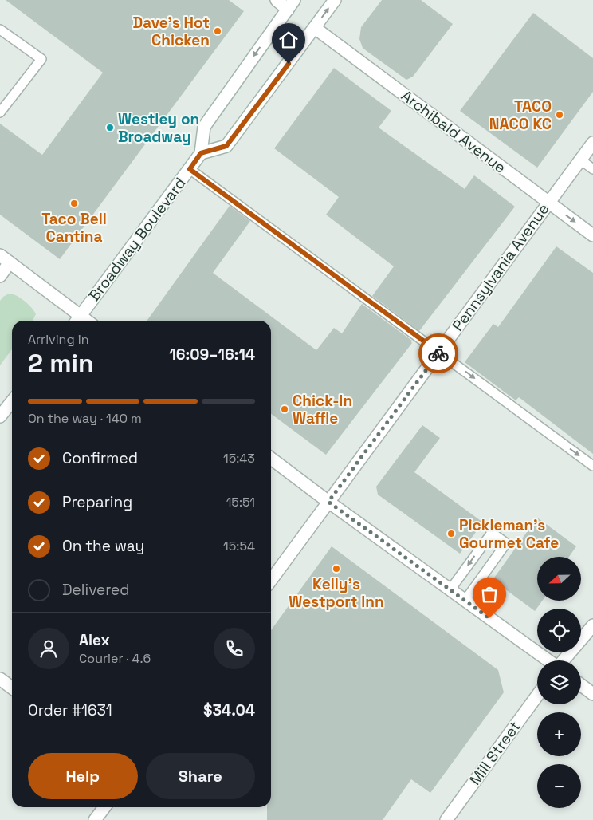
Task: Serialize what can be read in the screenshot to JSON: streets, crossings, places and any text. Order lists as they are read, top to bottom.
{
  "streets": {
    "street": [
      "Archibald Avenue",
      "Broadway Boulevard",
      "Pennsylvania Avenue",
      "Mill Street"
    ]
  },
  "crossings": [
    ["Archibald Avenue", "Pennsylvania Avenue"]
  ],
  "places": [
    "Dave's Hot Chicken",
    "TACO NACO KC",
    "Westley on Broadway",
    "Taco Bell Cantina",
    "Chick-In Waffle",
    "Pickleman's Gourmet Cafe",
    "Kelly's Westport Inn"
  ],
  "north": "left",
  "page": {
    "heading": ["2 min", "Arriving in", "16:09–16:14"],
    "panel": [
      "Alex",
      "Courier · 4.6",
      "Order #1631",
      "$34.04"
    ],
    "bar": "On the way · 140 m",
    "list": [
      ["Confirmed", "15:43"],
      ["Preparing", "15:51"],
      ["On the way", "15:54"],
      "Delivered"
    ],
    "map_buttons": ["+", "−"],
    "buttons": ["Help", "Share"]
  }
}
